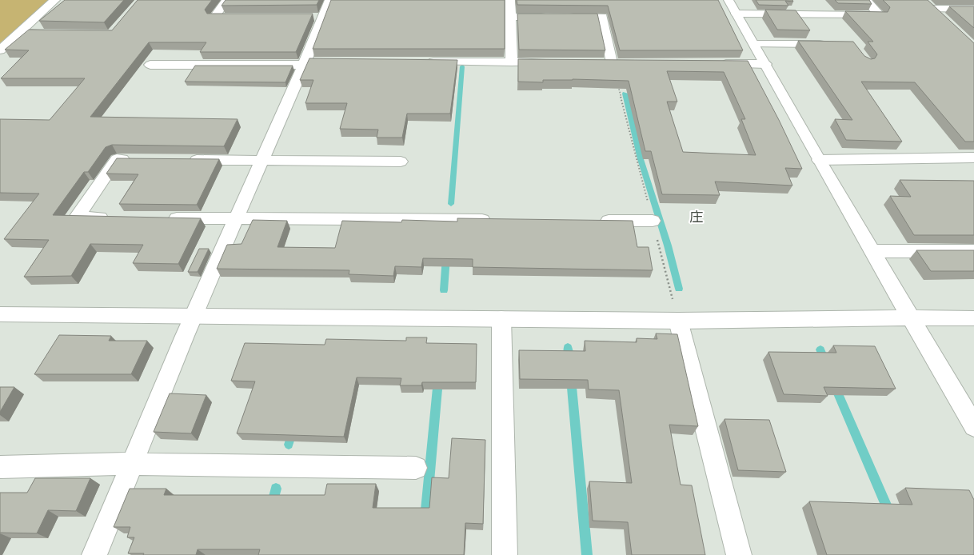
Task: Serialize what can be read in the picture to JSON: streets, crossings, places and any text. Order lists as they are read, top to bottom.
{
  "districts": ["庄"]
}
